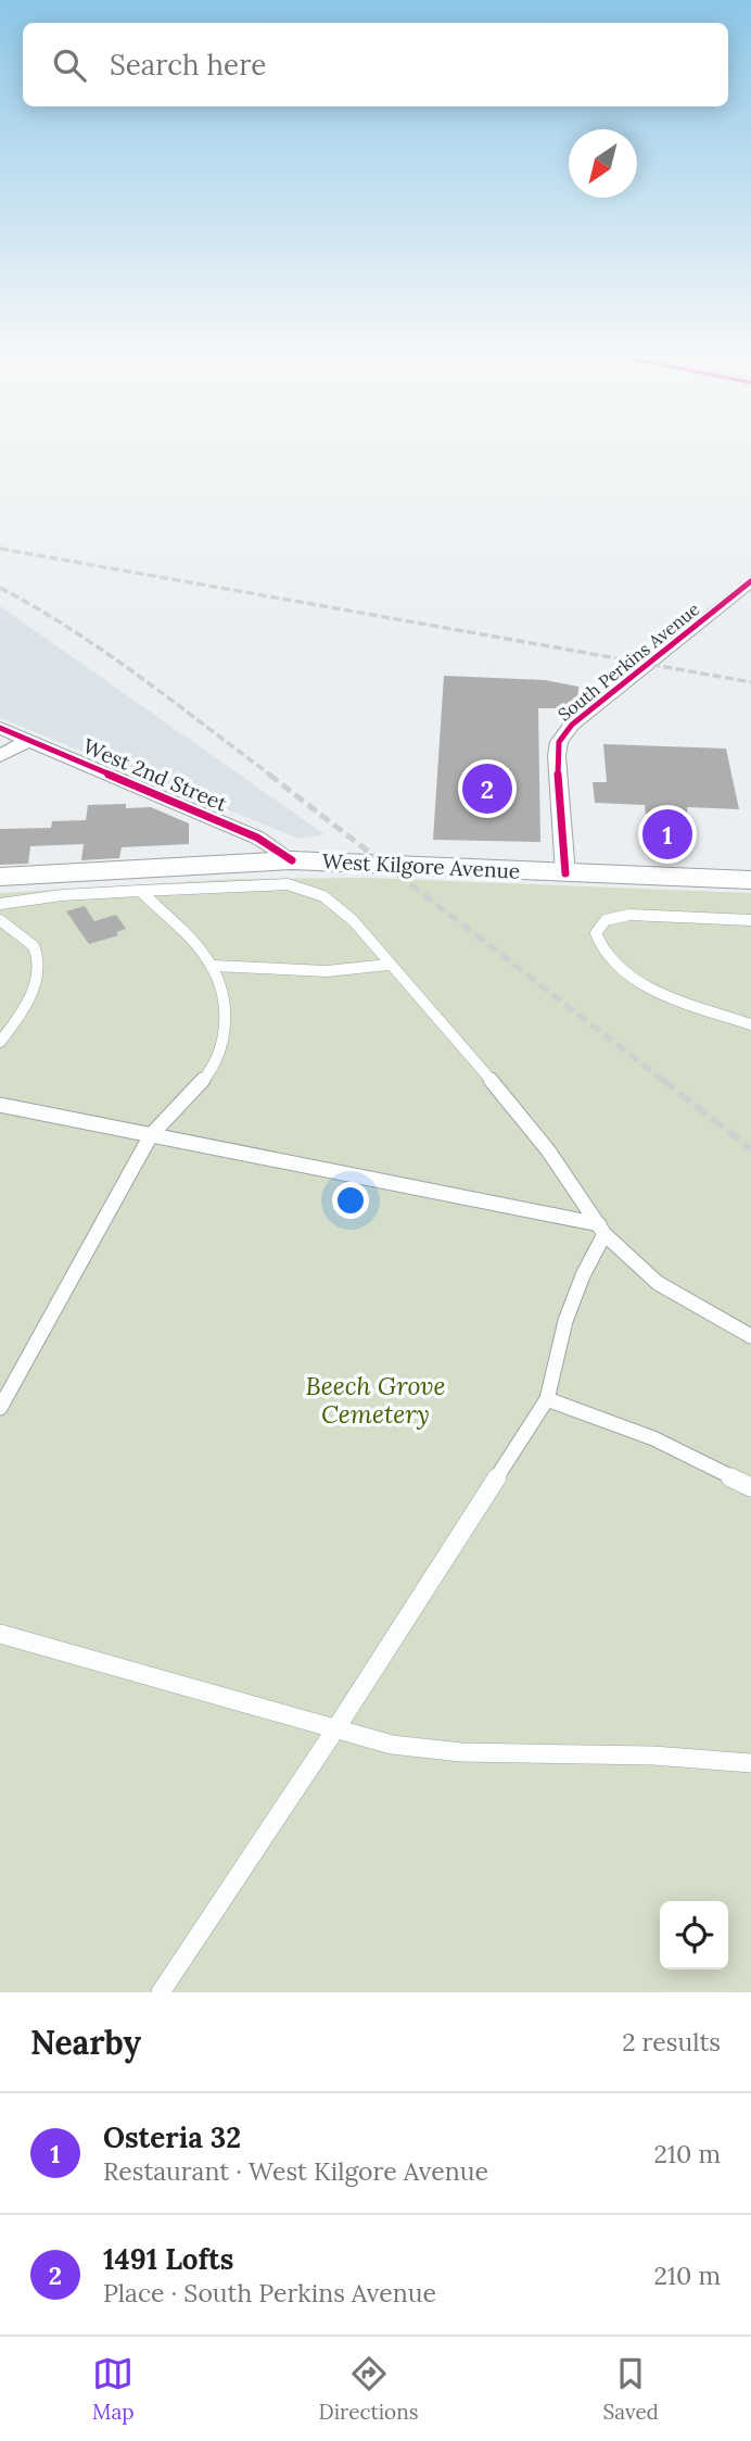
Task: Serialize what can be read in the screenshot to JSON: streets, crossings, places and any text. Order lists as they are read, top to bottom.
{
  "streets": {
    "main road": ["West Kilgore Avenue"],
    "street": ["South Perkins Avenue", "West 2nd Street"]
  },
  "crossings": [
    ["South Perkins Avenue", "West Kilgore Avenue"],
    ["West 2nd Street", "West Kilgore Avenue"]
  ],
  "parks": ["Beech Grove Cemetery"],
  "north": "bottom left",
  "page": {
    "search": "Search here",
    "pins": ["2", "1"],
    "heading": ["Nearby", "2 results"],
    "list": [
      {
        "mark": "1",
        "name": "Osteria 32",
        "note": "Restaurant · West Kilgore Avenue",
        "value": "210 m"
      },
      {
        "mark": "2",
        "name": "1491 Lofts",
        "note": "Place · South Perkins Avenue",
        "value": "210 m"
      }
    ],
    "nav": ["Map", "Directions", "Saved"]
  }
}
